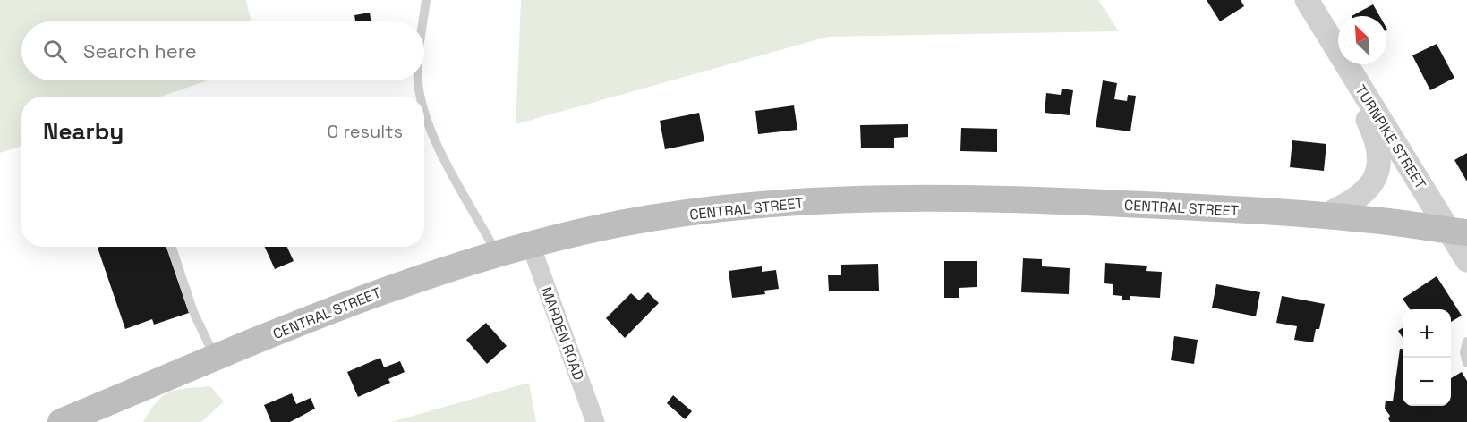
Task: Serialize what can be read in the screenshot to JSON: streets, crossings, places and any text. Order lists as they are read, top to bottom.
{
  "streets": {
    "main road": ["CENTRAL STREET"],
    "street": ["TURNPIKE STREET", "MARDEN ROAD"]
  },
  "crossings": [
    ["TURNPIKE STREET", "CENTRAL STREET"],
    ["CENTRAL STREET", "MARDEN ROAD"]
  ],
  "north": "top left",
  "page": {
    "search": "Search here",
    "heading": ["Nearby", "0 results"],
    "map_buttons": ["+", "−"]
  }
}
